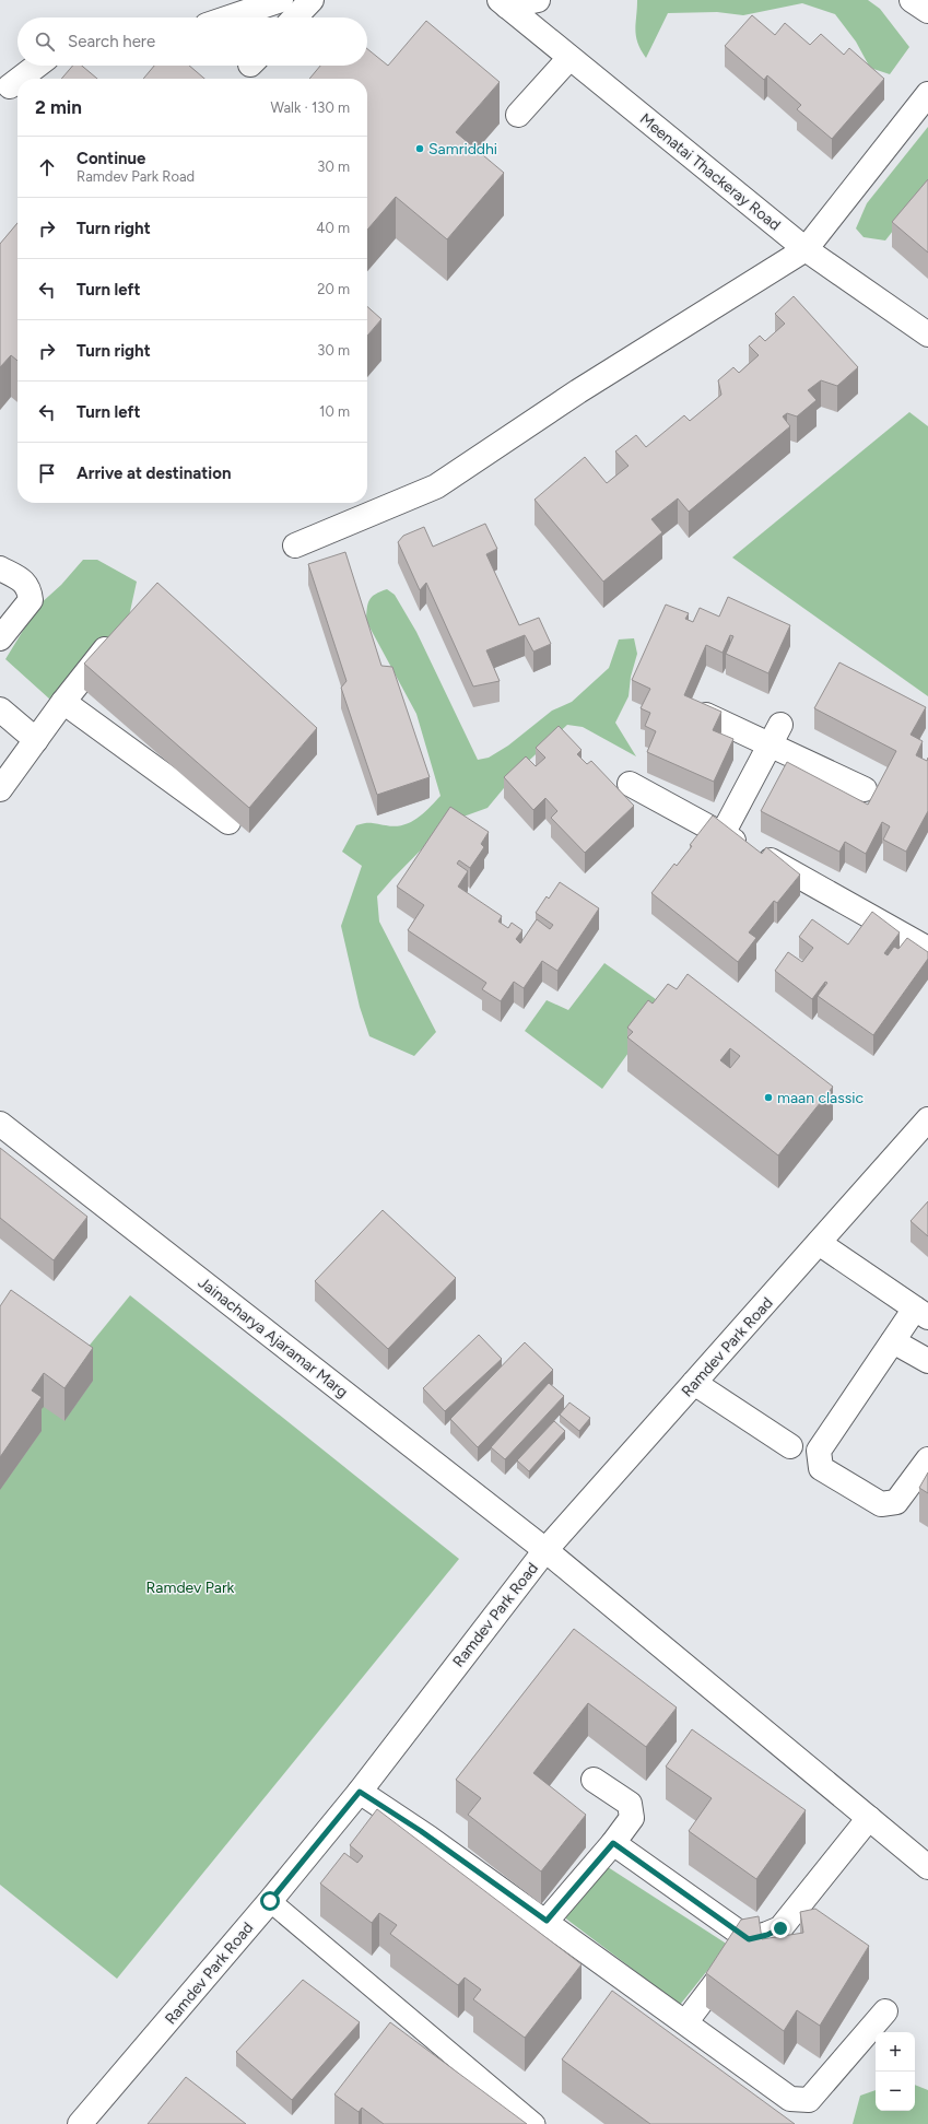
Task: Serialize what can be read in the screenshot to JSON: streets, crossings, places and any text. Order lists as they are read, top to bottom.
{
  "streets": {
    "street": ["Meenatai Thackeray Road", "Jainacharya Ajaramar Marg", "Ramdev Park Road"]
  },
  "crossings": [
    ["Jainacharya Ajaramar Marg", "Ramdev Park Road"]
  ],
  "parks": ["Ramdev Park"],
  "places": ["Samriddhi", "maan classic"],
  "page": {
    "search": "Search here",
    "heading": ["2 min", "Walk · 130 m"],
    "list": [
      ["Continue", "Ramdev Park Road", "30 m"],
      ["Turn right", "40 m"],
      ["Turn left", "20 m"],
      ["Turn right", "30 m"],
      ["Turn left", "10 m"],
      "Arrive at destination"
    ],
    "map_buttons": ["+", "−"]
  }
}
